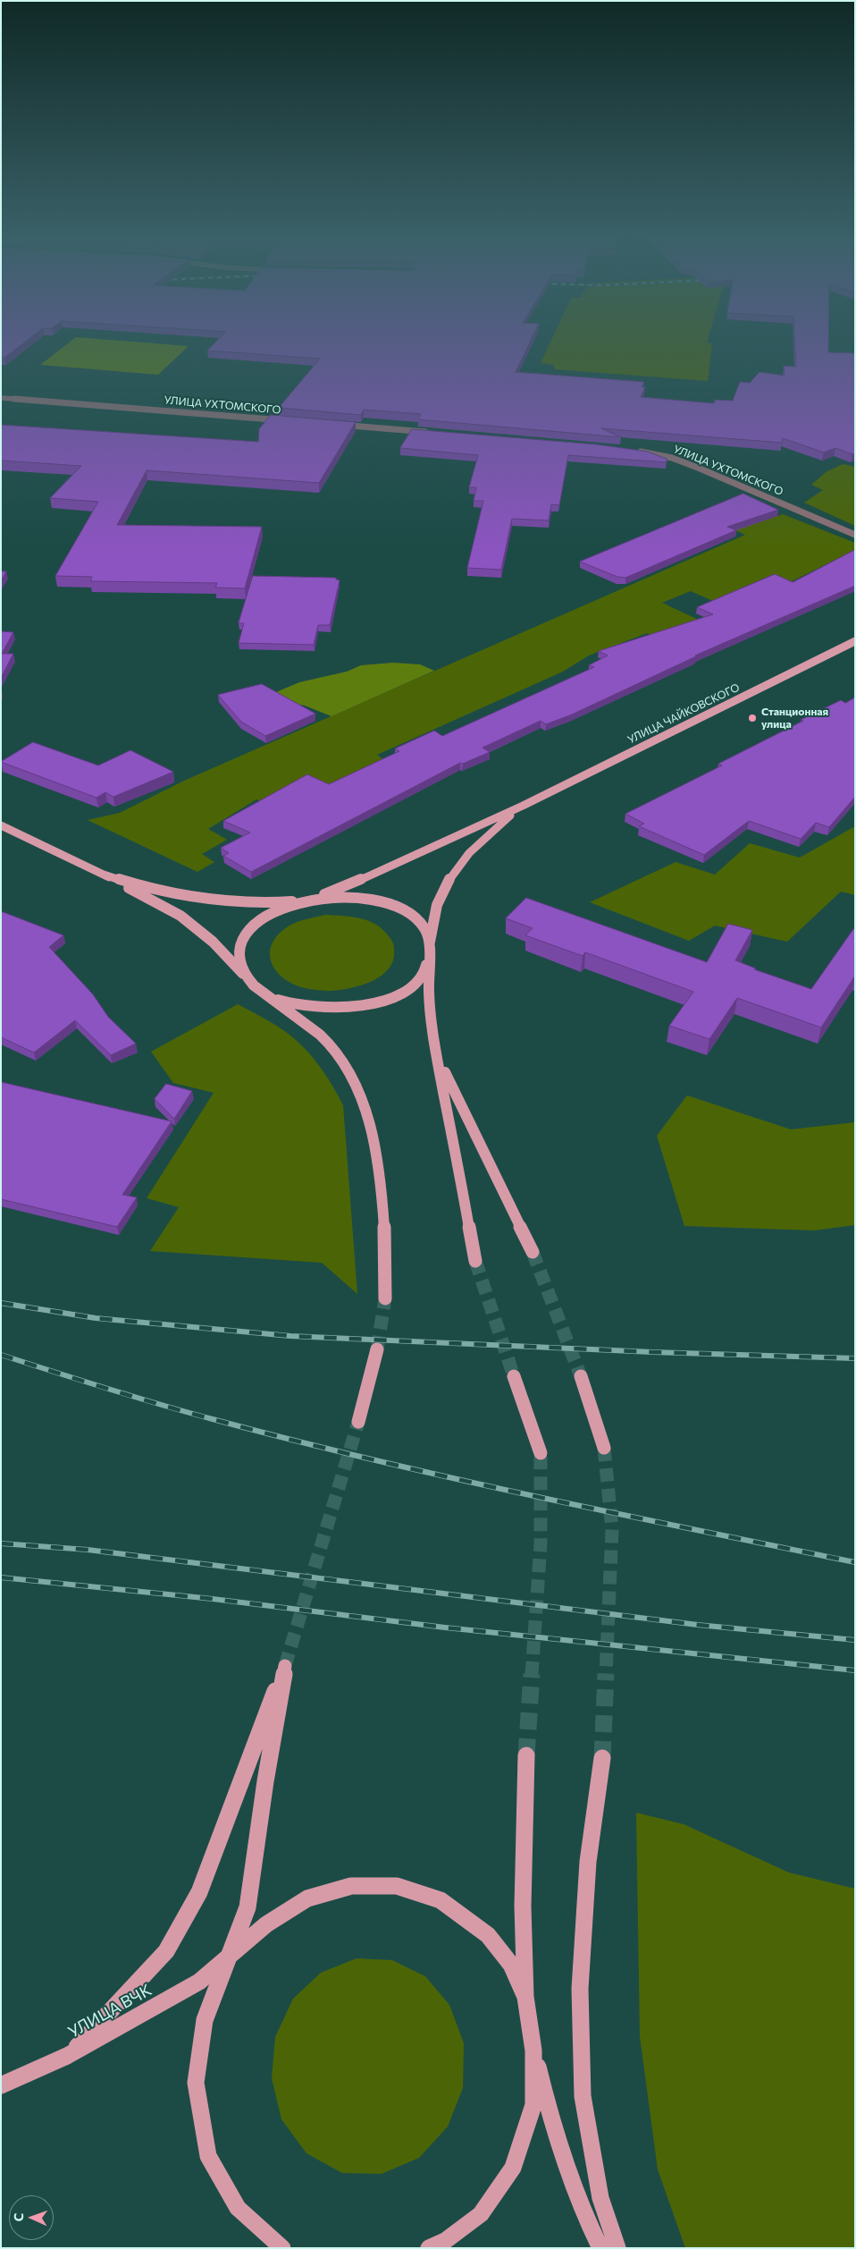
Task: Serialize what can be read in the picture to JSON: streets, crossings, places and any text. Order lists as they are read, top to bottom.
{
  "streets": {
    "main road": ["УЛИЦА ЧАЙКОВСКОГО", "УЛИЦА ВЧК"],
    "street": ["УЛИЦА УХТОМСКОГО"]
  },
  "places": ["Станционная улица"],
  "north": "left"
}
